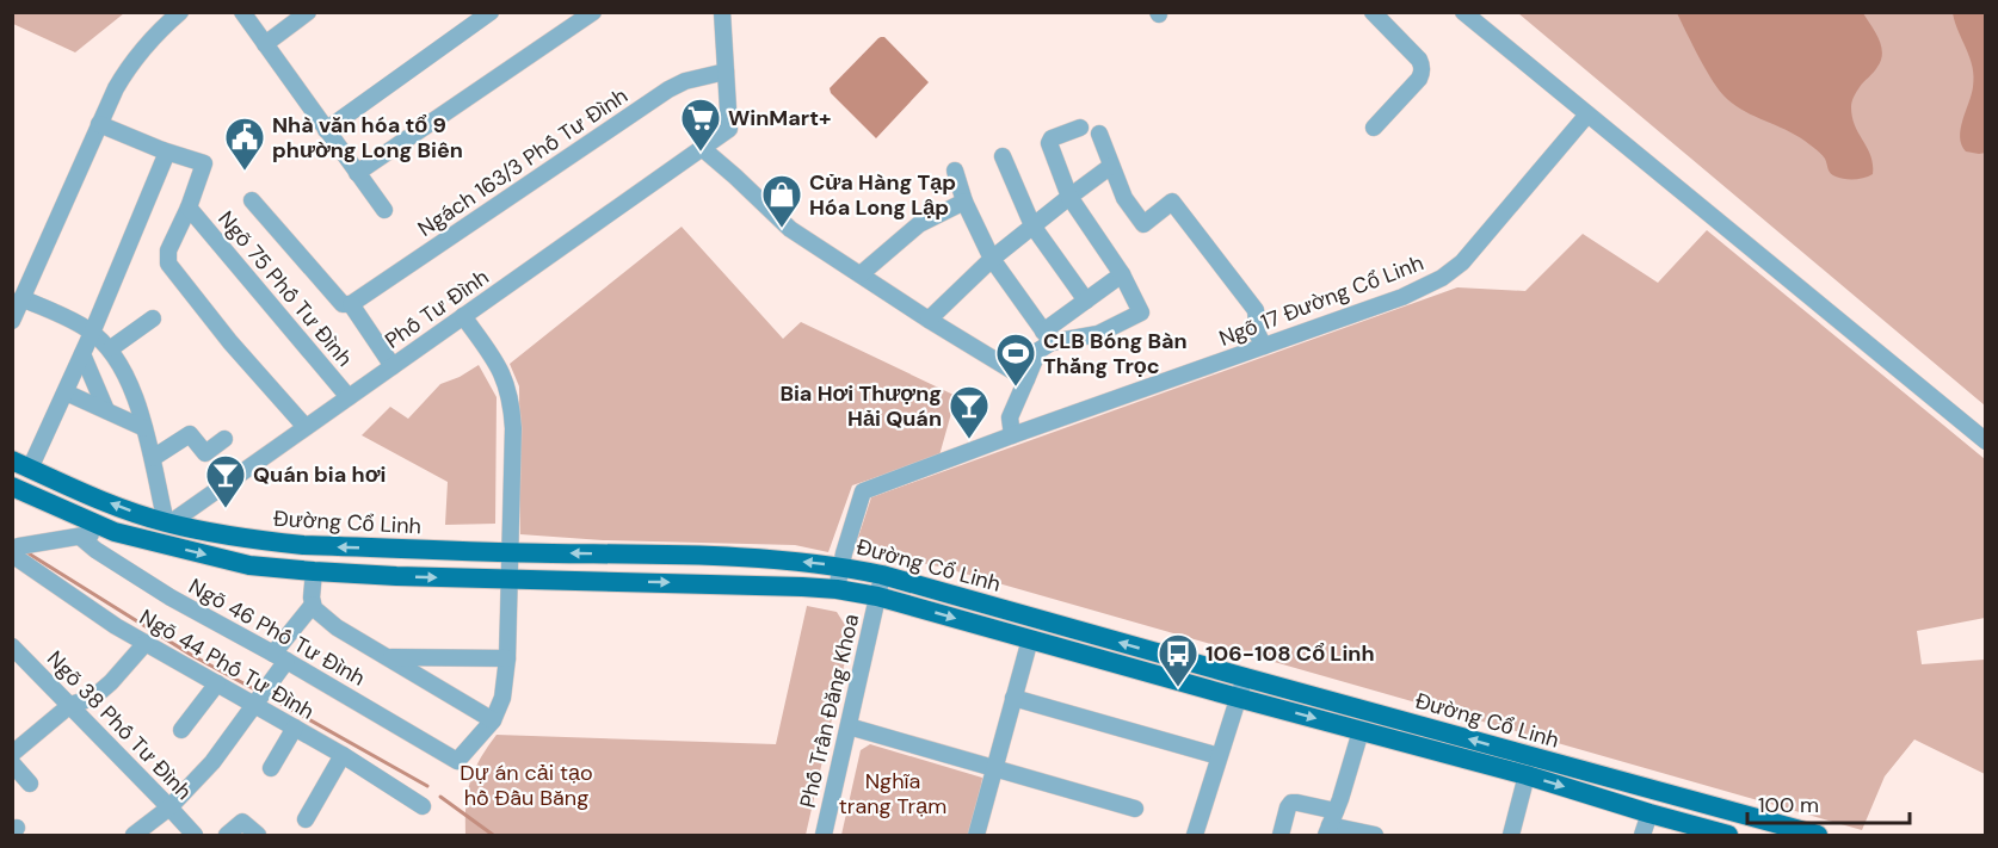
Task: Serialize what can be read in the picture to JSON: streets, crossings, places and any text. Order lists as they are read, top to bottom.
{
  "streets": {
    "main road": ["Đường Cổ Linh"],
    "street": [
      "Ngách 163/3 Phố Tư Đình",
      "Ngõ 75 Phố Tư Đình",
      "Ngõ 17 Đường Cổ Linh",
      "Phố Tư Đình",
      "Ngõ 46 Phố Tư Đình",
      "Ngõ 44 Phố Tư Đình",
      "Phố Trần Đăng Khoa",
      "Ngõ 38 Phố Tư Đình"
    ]
  },
  "crossings": [
    ["Ngách 163/3 Phố Tư Đình", "Phố Tư Đình"],
    ["Ngõ 75 Phố Tư Đình", "Phố Tư Đình"],
    ["Ngõ 17 Đường Cổ Linh", "Đường Cổ Linh"],
    ["Phố Tư Đình", "Đường Cổ Linh"],
    ["Đường Cổ Linh", "Phố Trần Đăng Khoa"]
  ],
  "parks": ["Dự án cải tạo hồ Đầu Băng", "Nghĩa trang Trạm"],
  "places": {
    "supermarket": ["WinMart+"],
    "public building": ["Nhà văn hóa tổ 9 phường Long Biên"],
    "shop": ["Cửa Hàng Tạp Hóa Long Lập"],
    "sports": ["CLB Bóng Bàn Thắng Trọc"],
    "bar": ["Bia Hơi Thượng Hải Quán", "Quán bia hơi"],
    "bus stop": ["106-108 Cổ Linh"]
  },
  "scale_bar": "100 m"
}
